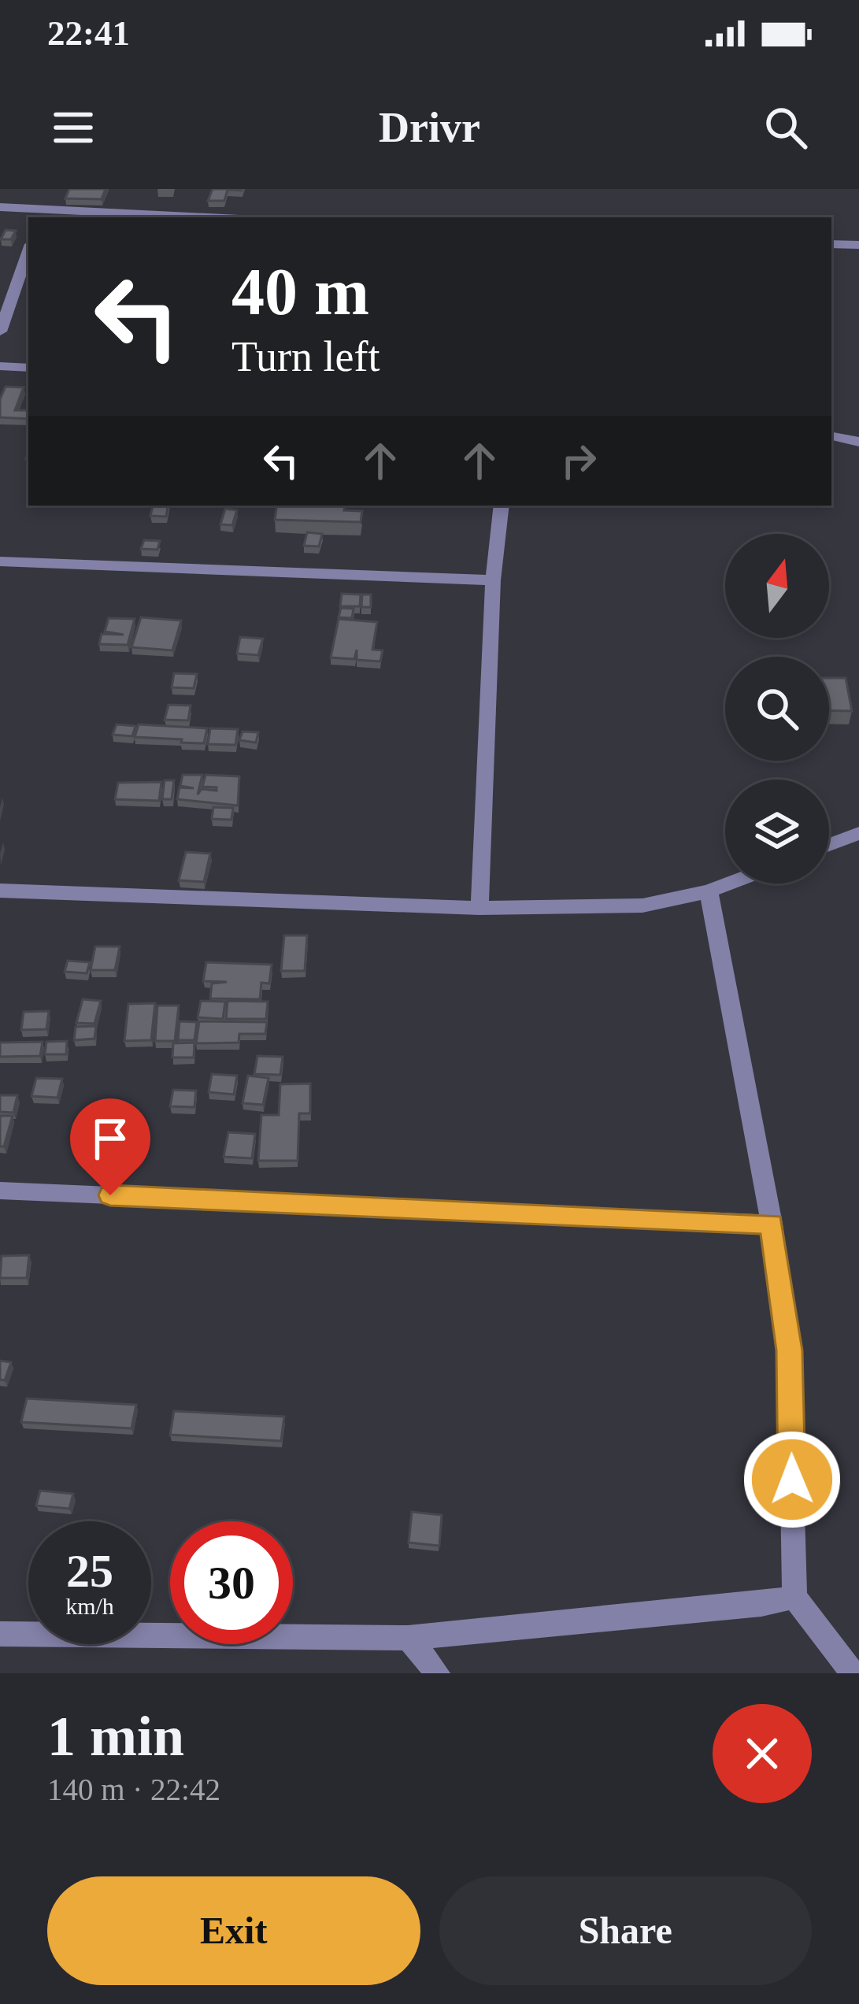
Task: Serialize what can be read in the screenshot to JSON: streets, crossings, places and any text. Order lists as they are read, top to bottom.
{
  "north": "top",
  "page": {
    "status": "22:41",
    "header": "Drivr",
    "turn": ["40 m", "Turn left"],
    "speed": "25 km/h",
    "limit": "30",
    "heading": ["1 min", "140 m · 22:42"],
    "buttons": ["Exit", "Share"]
  }
}
